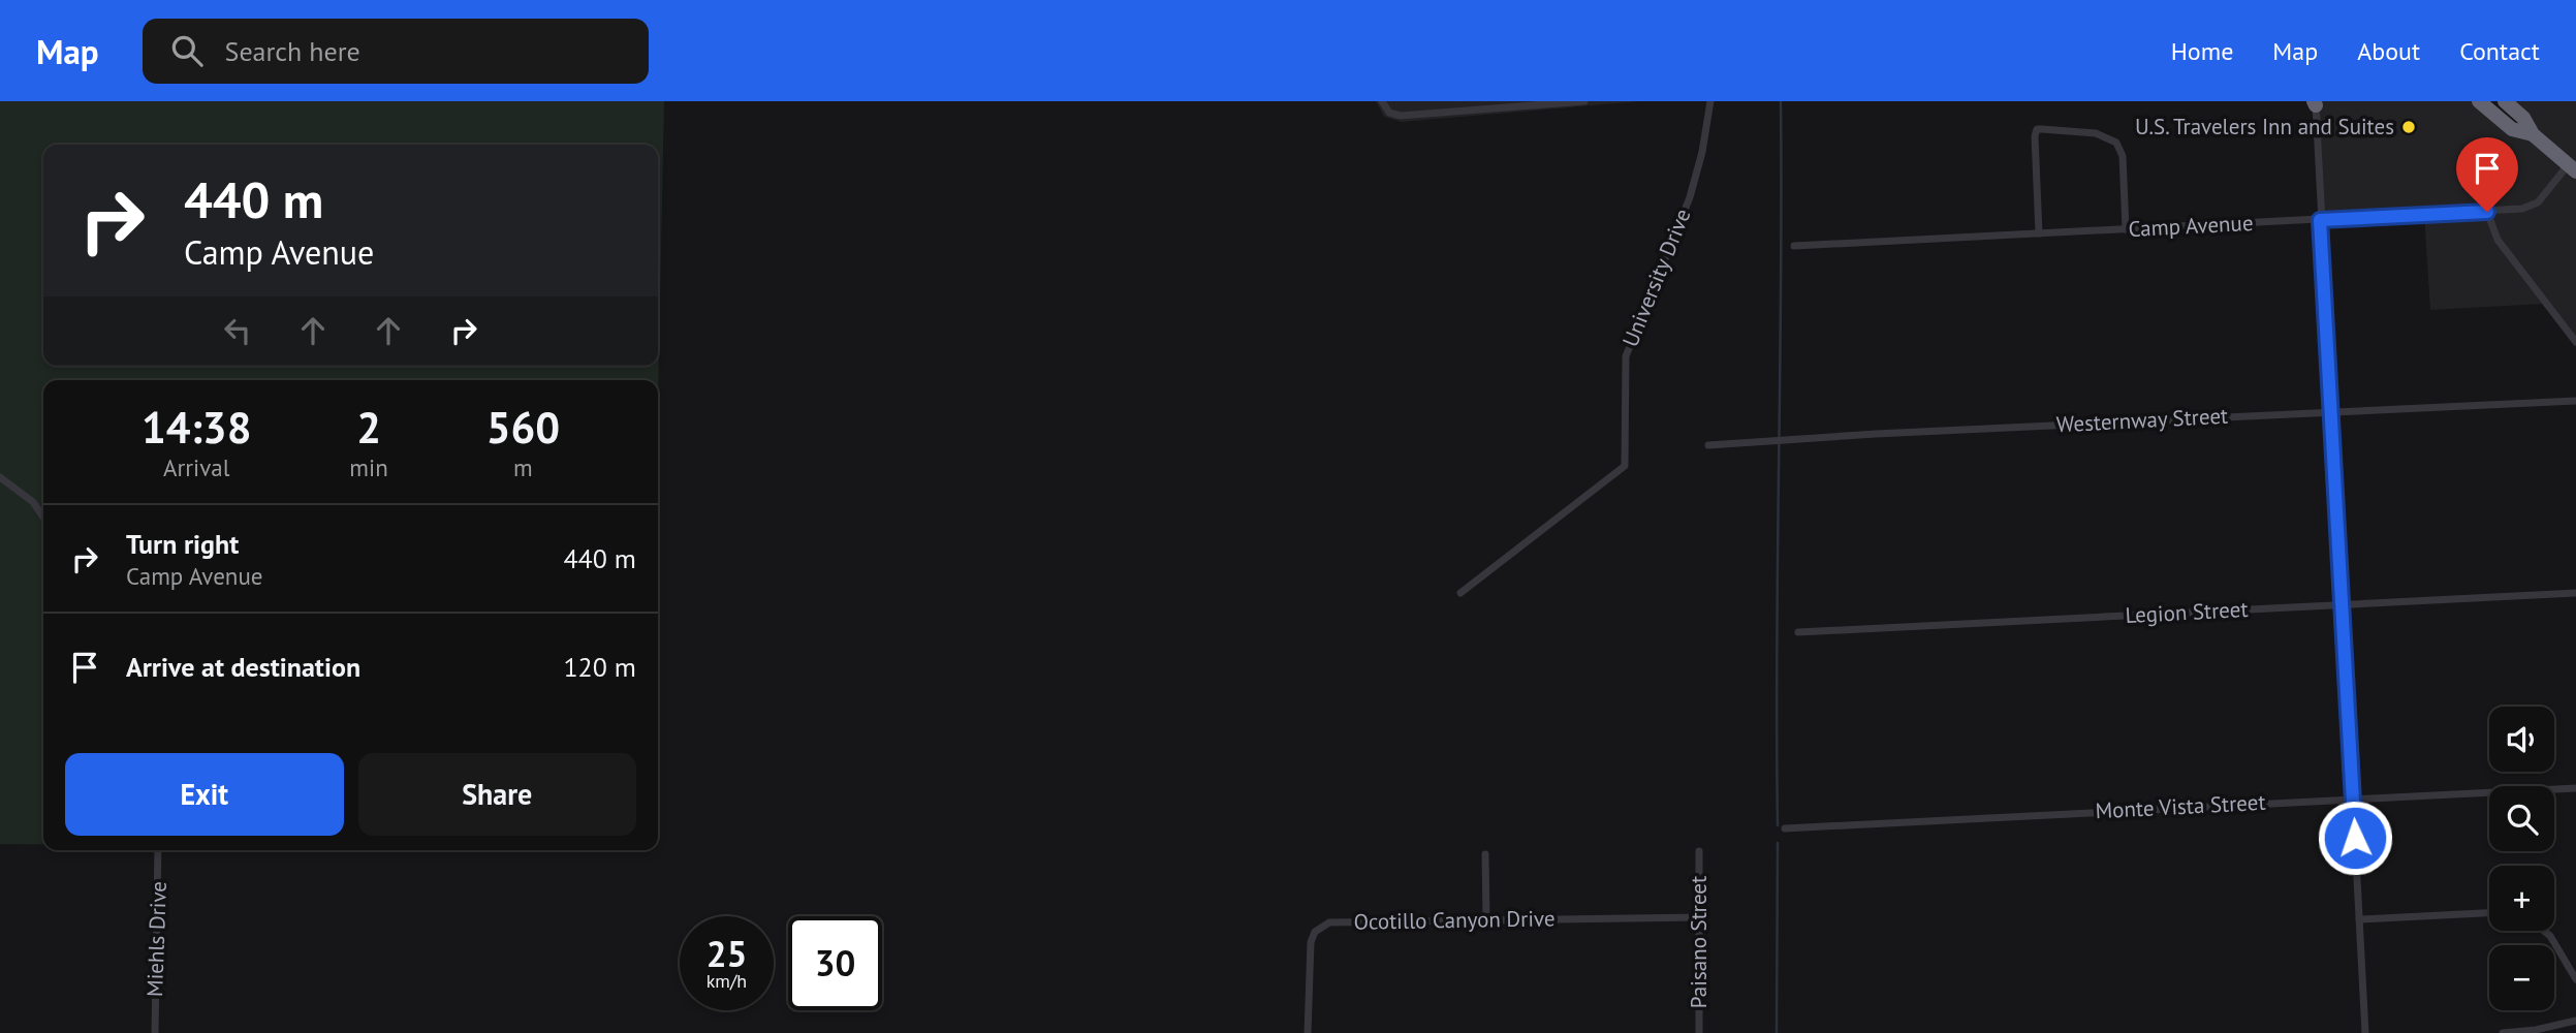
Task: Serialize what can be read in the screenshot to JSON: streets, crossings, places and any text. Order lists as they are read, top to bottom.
{
  "streets": {
    "street": [
      "Camp Avenue",
      "University Drive",
      "Westernway Street",
      "Legion Street",
      "Monte Vista Street",
      "Ocotillo Canyon Drive",
      "Miehls Drive",
      "Paisano Street"
    ]
  },
  "crossings": [
    ["Ocotillo Canyon Drive", "Paisano Street"]
  ],
  "places": ["U.S. Travelers Inn and Suites"],
  "page": {
    "header": "Map",
    "search": "Search here",
    "nav": [
      "Home",
      "Map",
      "About",
      "Contact"
    ],
    "turn": ["440 m", "Camp Avenue"],
    "eta": [
      "14:38",
      "Arrival",
      "2",
      "min",
      "560",
      "m"
    ],
    "list": [
      {
        "name": "Turn right",
        "note": "Camp Avenue",
        "value": "440 m"
      },
      {
        "name": "Arrive at destination",
        "value": "120 m"
      }
    ],
    "map_buttons": ["+", "−"],
    "buttons": ["Exit", "Share"],
    "speed": "25 km/h",
    "limit": "30"
  }
}
